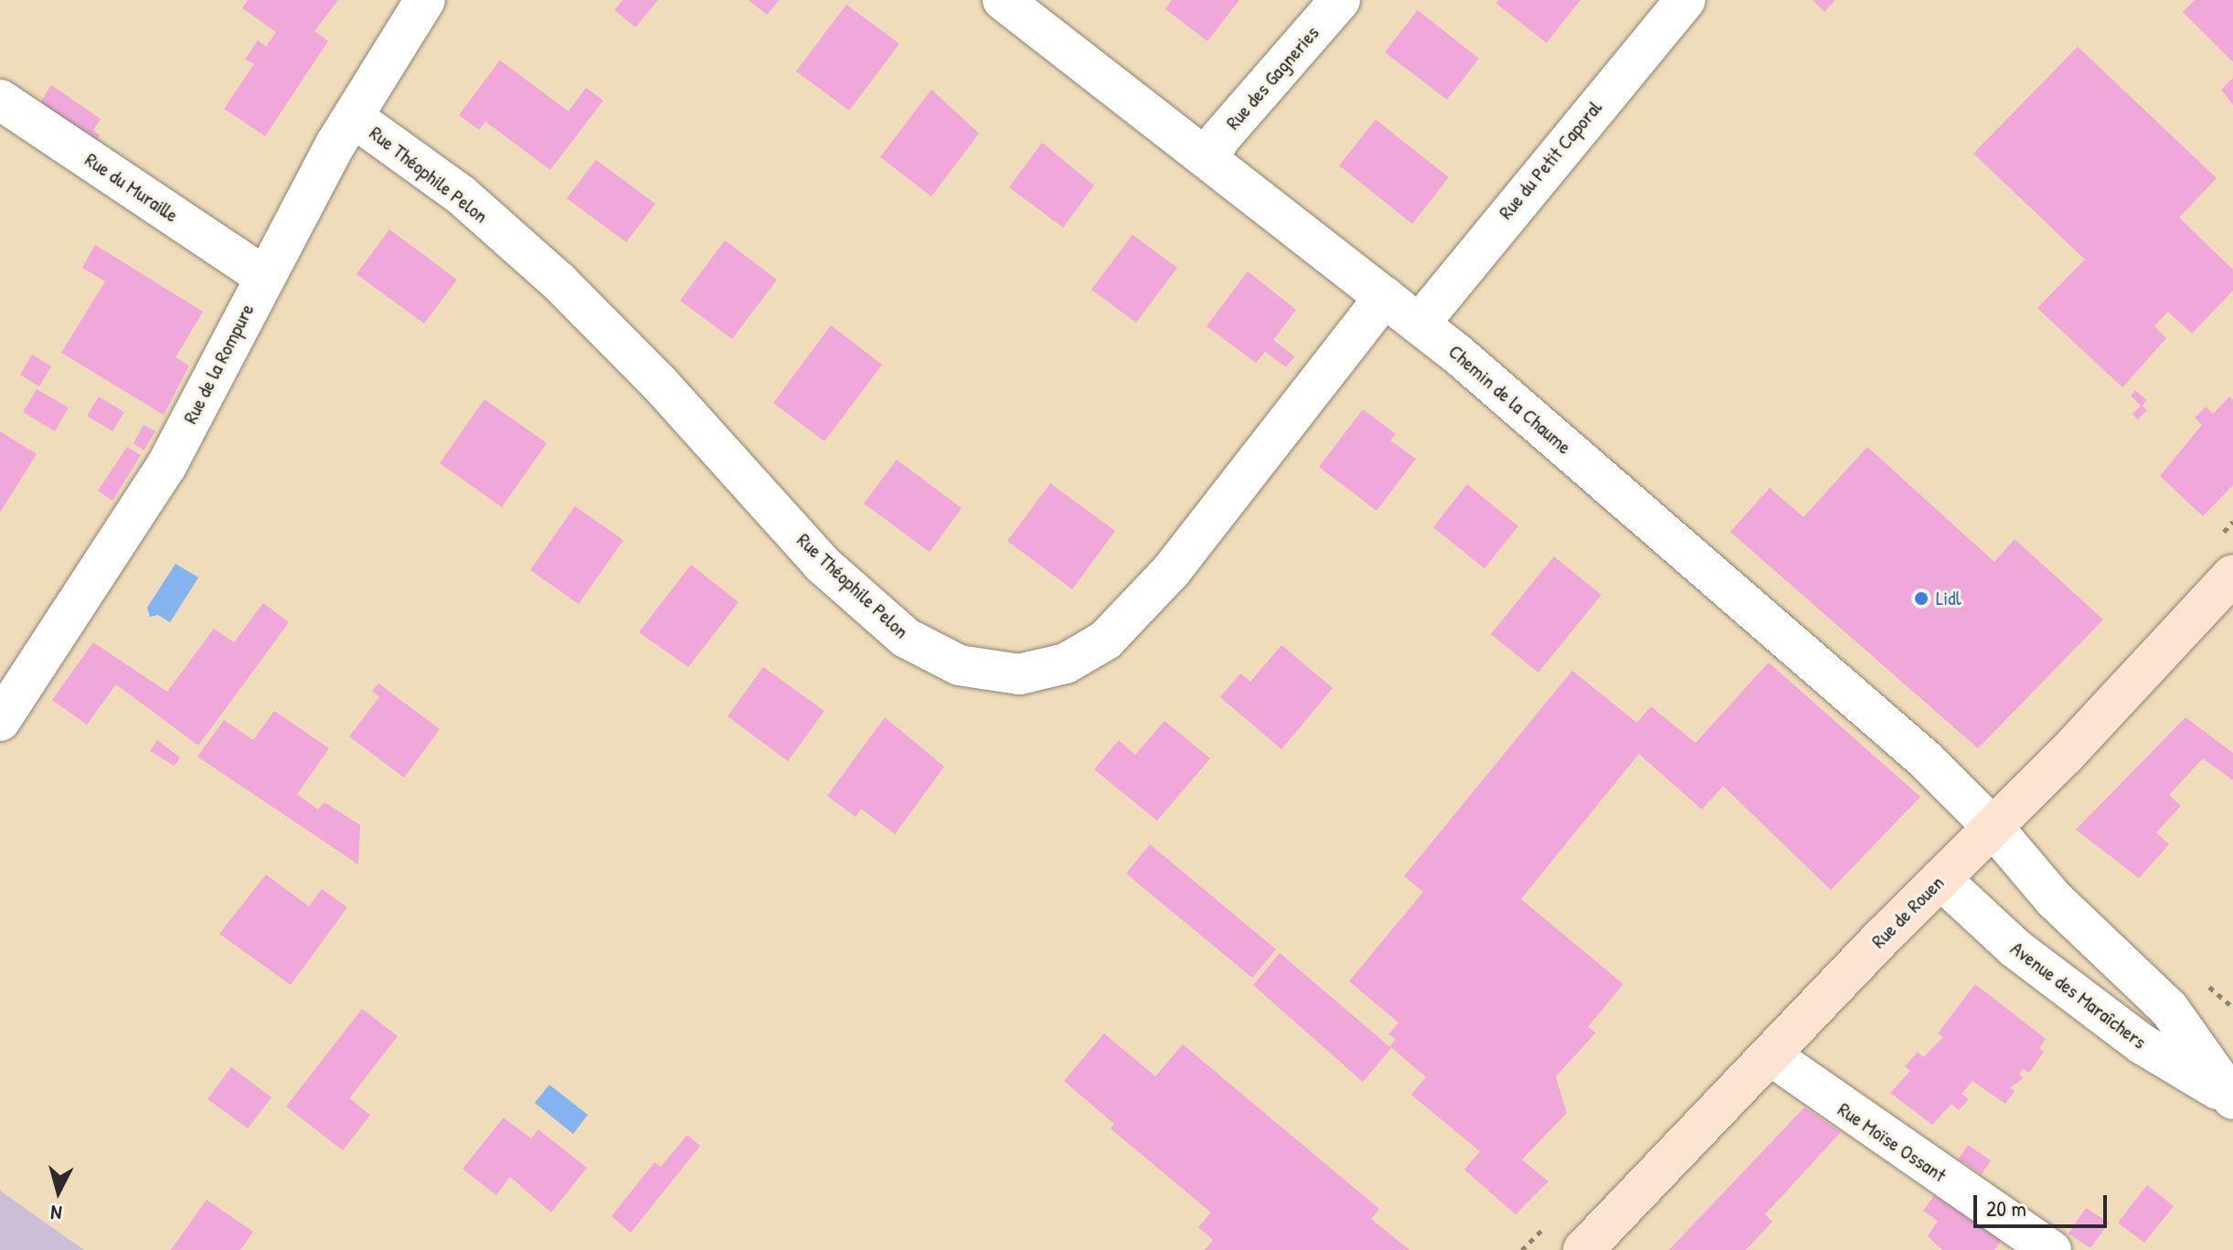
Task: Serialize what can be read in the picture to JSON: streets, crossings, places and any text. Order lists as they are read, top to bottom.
{
  "streets": {
    "main road": ["Rue de Rouen"],
    "street": [
      "Rue des Gagneries",
      "Rue du Petit Caporal",
      "Rue Théophile Pelon",
      "Rue du Muraille",
      "Rue de la Rompure",
      "Chemin de la Chaume",
      "Avenue des Maraîchers",
      "Rue Moïse Ossant"
    ]
  },
  "crossings": [
    ["Rue des Gagneries", "Chemin de la Chaume"],
    ["Rue du Petit Caporal", "Chemin de la Chaume"],
    ["Rue Théophile Pelon", "Rue de la Rompure"],
    ["Rue Théophile Pelon", "Chemin de la Chaume"],
    ["Rue du Muraille", "Rue de la Rompure"],
    ["Chemin de la Chaume", "Rue de Rouen"],
    ["Chemin de la Chaume", "Avenue des Maraîchers"],
    ["Rue de Rouen", "Avenue des Maraîchers"],
    ["Rue de Rouen", "Rue Moïse Ossant"]
  ],
  "places": ["Lidl"],
  "scale_bar": "20 m",
  "north": "bottom"
}
